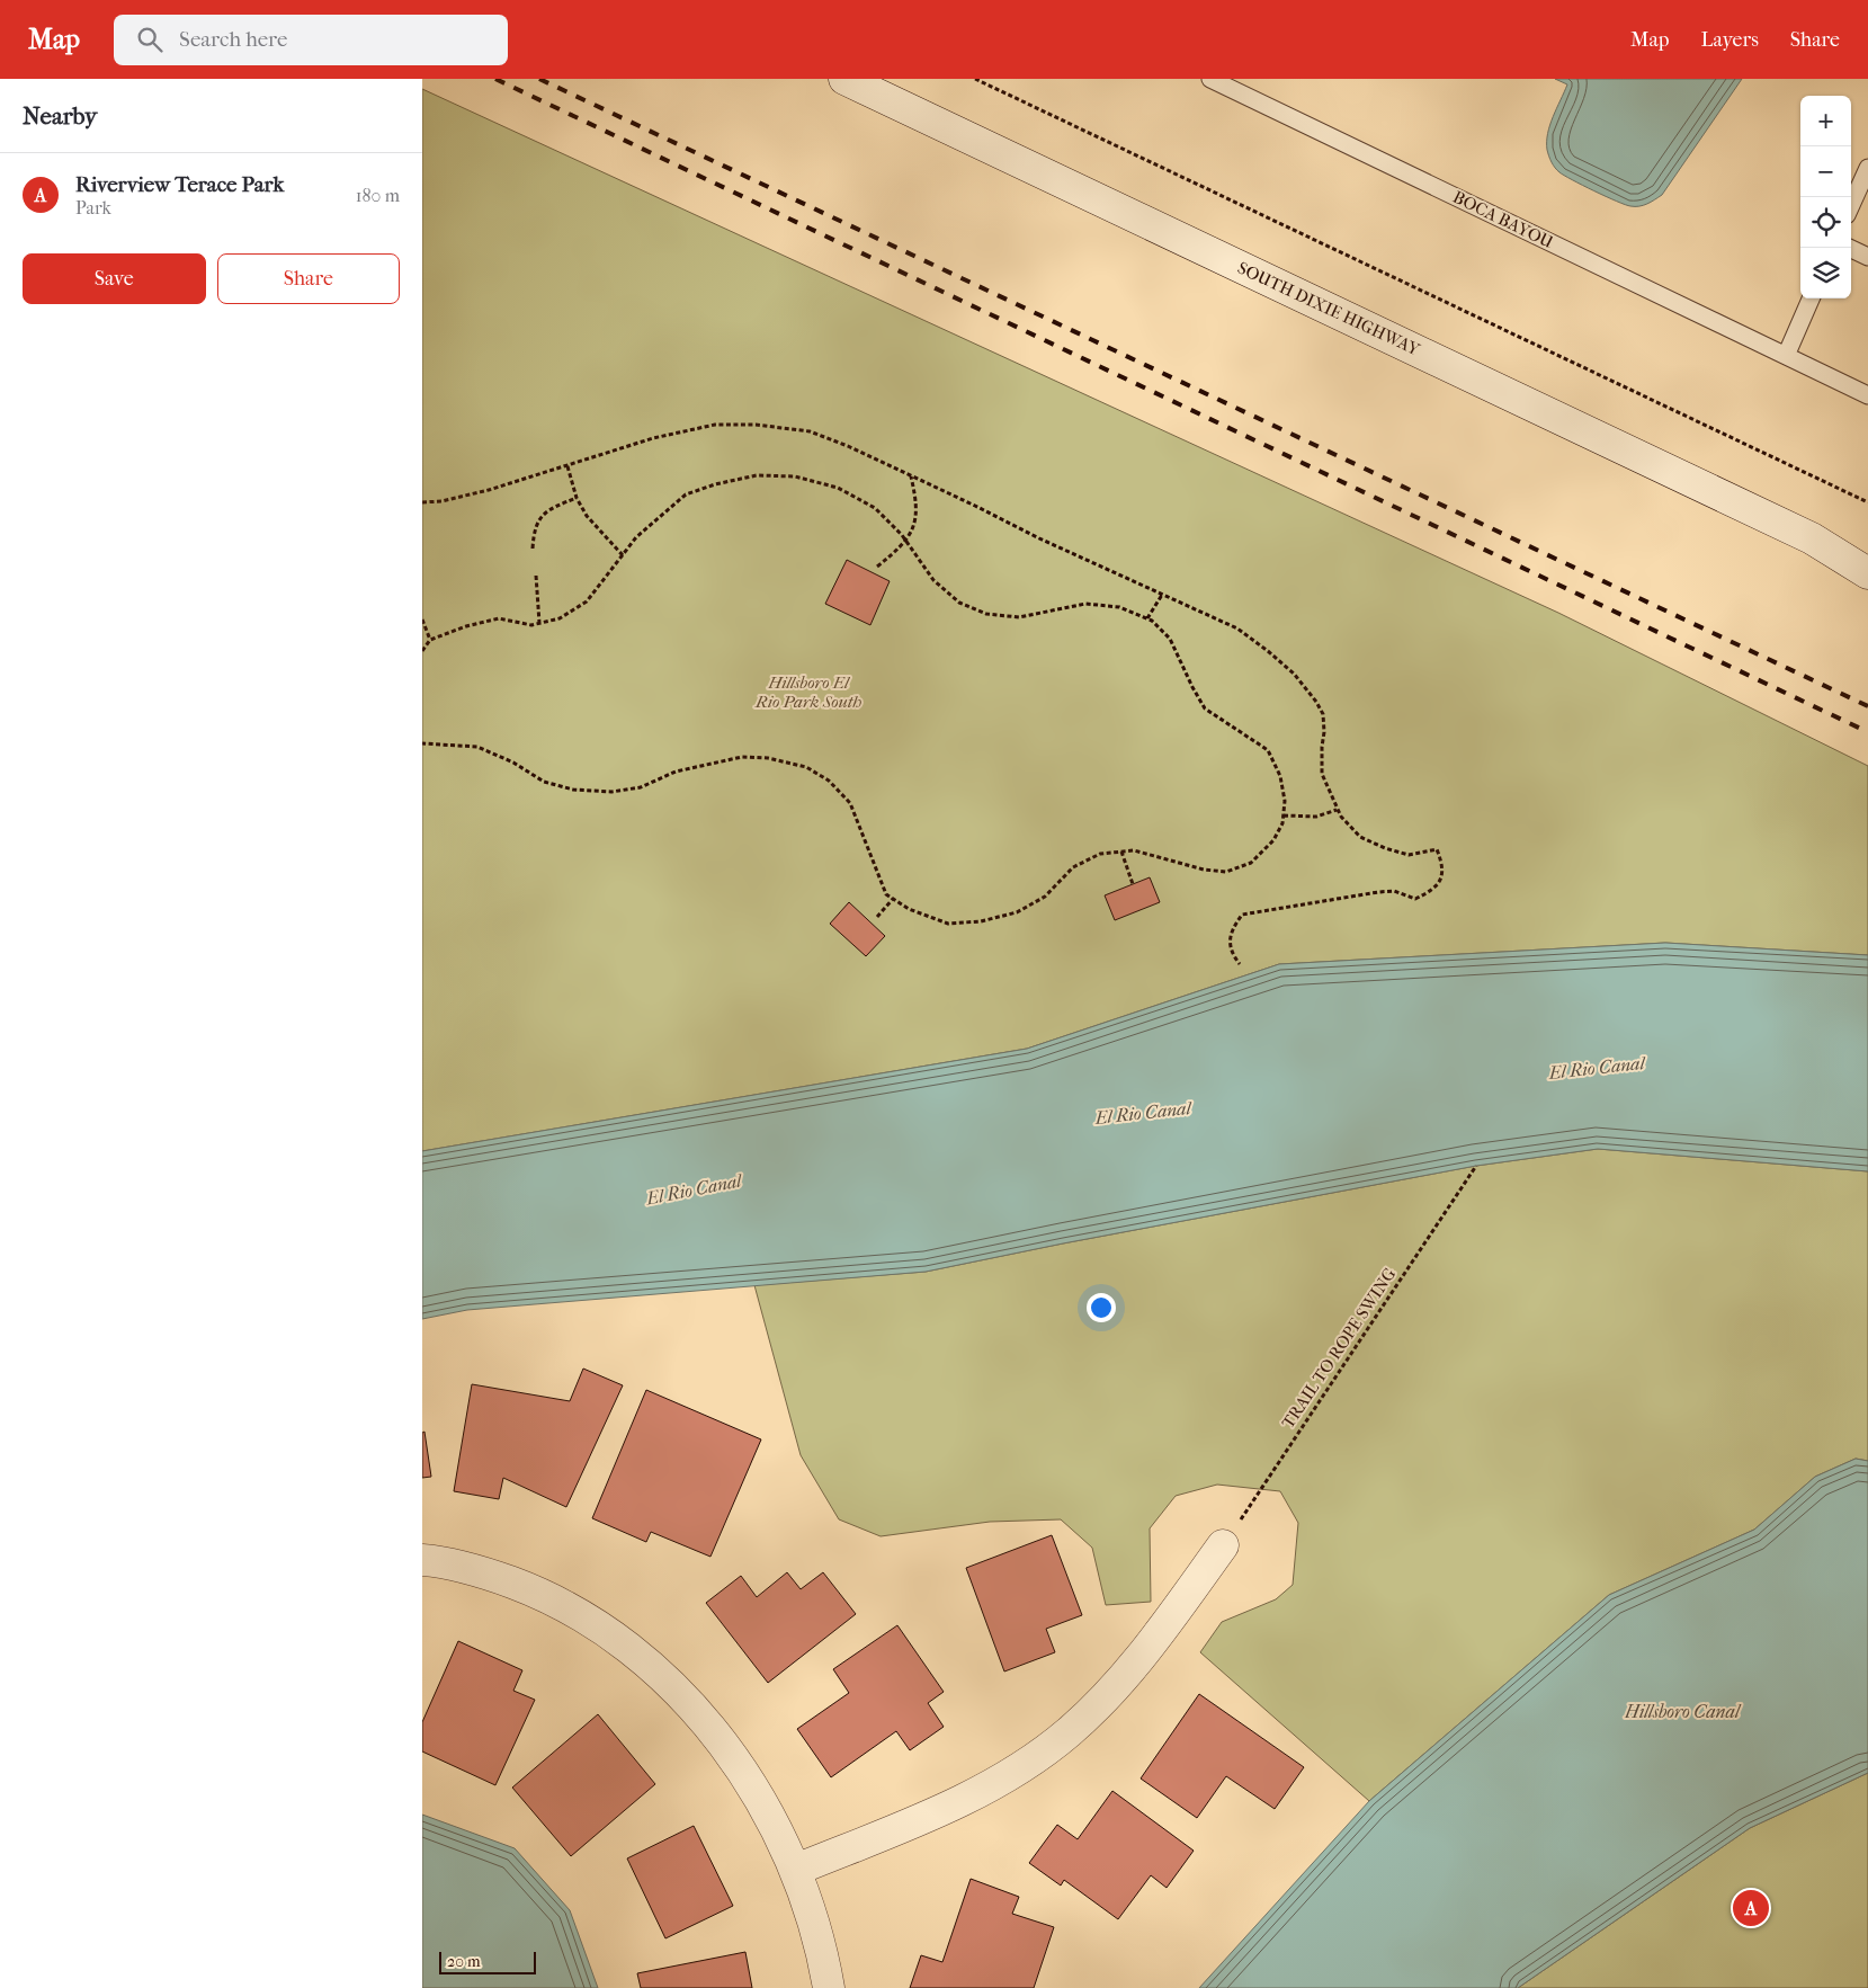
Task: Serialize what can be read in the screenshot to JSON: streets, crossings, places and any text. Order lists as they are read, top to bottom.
{
  "streets": {
    "main road": ["SOUTH DIXIE HIGHWAY"],
    "lane": ["BOCA BAYOU"],
    "path": ["TRAIL TO ROPE SWING"]
  },
  "water": ["El Rio Canal", "Hillsboro Canal"],
  "parks": ["Hillsboro El Rio Park South"],
  "scale_bar": "20 m",
  "page": {
    "header": "Map",
    "search": "Search here",
    "nav": ["Map", "Layers", "Share"],
    "heading": "Nearby",
    "map_buttons": ["+", "−"],
    "list": [
      {
        "mark": "A",
        "name": "Riverview Terace Park",
        "note": "Park",
        "value": "180 m"
      }
    ],
    "buttons": ["Save", "Share"],
    "pins": "A",
    "scale": "20 m"
  }
}
